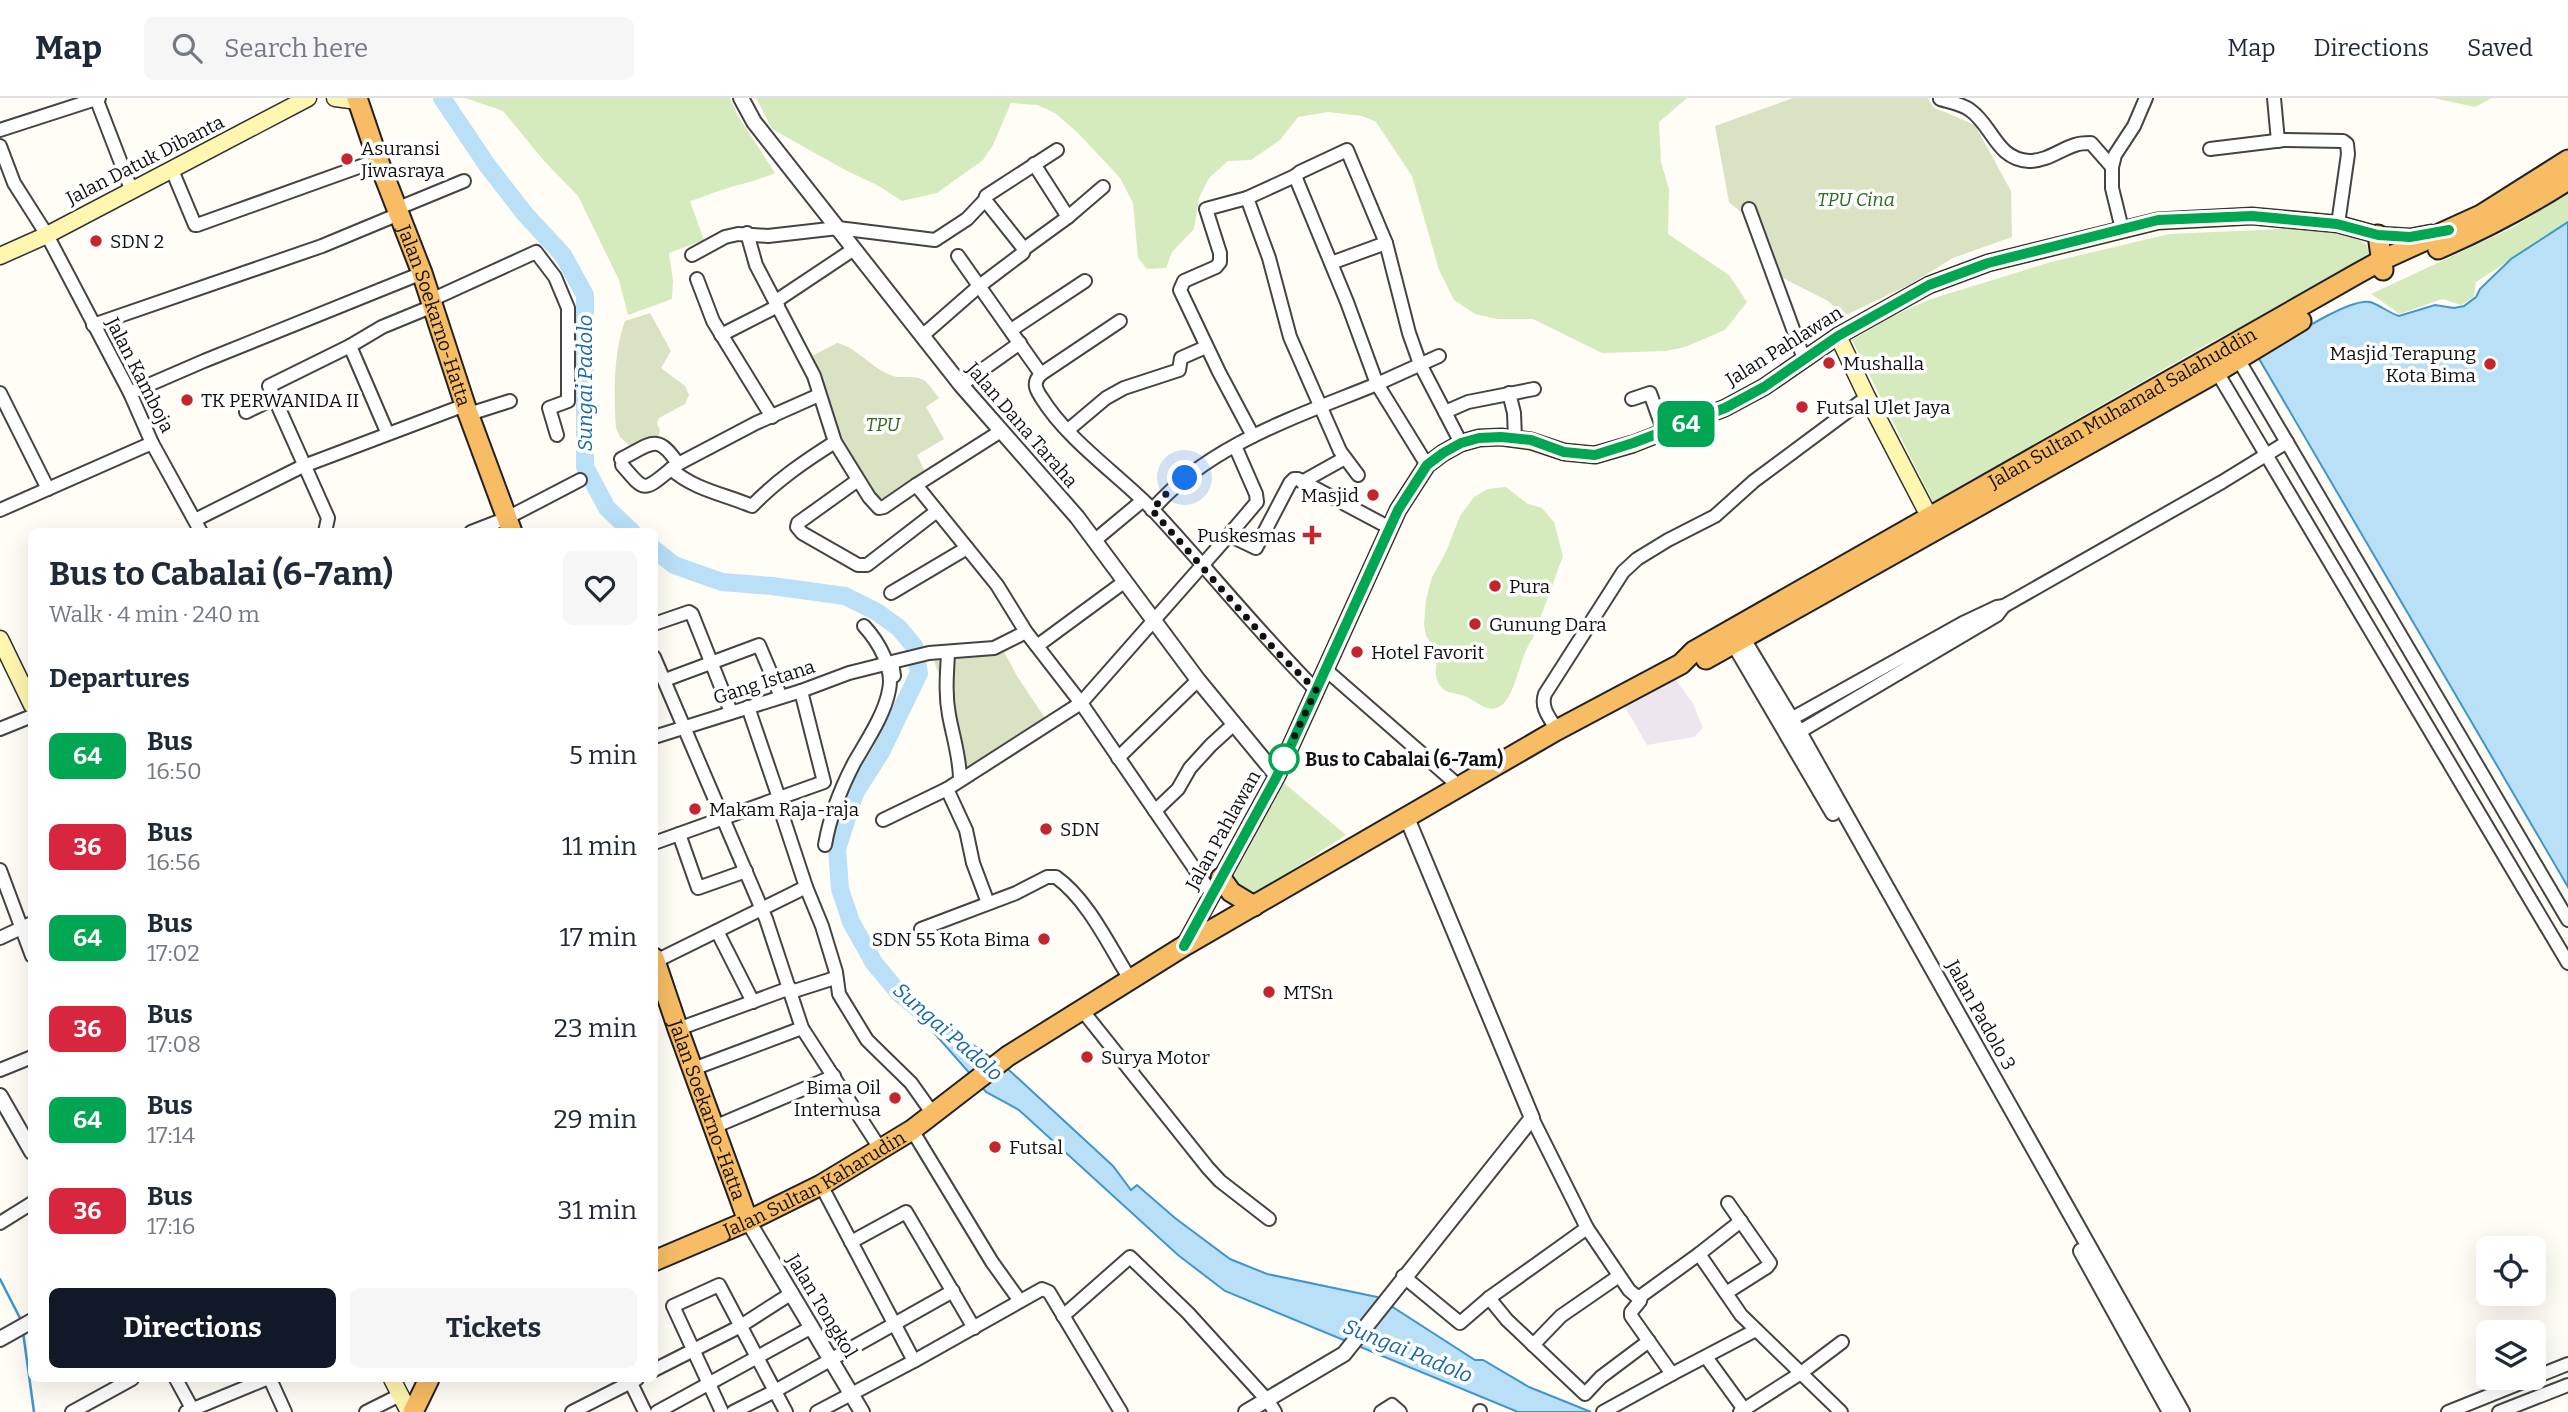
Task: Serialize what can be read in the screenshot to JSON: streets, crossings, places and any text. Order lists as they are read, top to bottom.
{
  "streets": {
    "highway": ["Jalan Soekarno-Hatta", "Jalan Sultan Muhamad Salahuddin", "Jalan Sultan Kaharudin"],
    "main road": ["Jalan Datuk Dibanta", "Jalan Pahlawan"],
    "street": [
      "Jalan Kamboja",
      "Jalan Dana Taraha",
      "Gang Istana",
      "Jalan Padolo 3",
      "Jalan Tongkol"
    ]
  },
  "crossings": [
    ["Jalan Datuk Dibanta", "Jalan Kamboja"],
    ["Jalan Soekarno-Hatta", "Jalan Sultan Kaharudin"],
    ["Jalan Soekarno-Hatta", "Jalan Tongkol"],
    ["Jalan Pahlawan", "Jalan Sultan Muhamad Salahuddin"],
    ["Jalan Pahlawan", "Jalan Dana Taraha"],
    ["Jalan Sultan Muhamad Salahuddin", "Jalan Padolo 3"],
    ["Jalan Sultan Muhamad Salahuddin", "Jalan Sultan Kaharudin"],
    ["Jalan Sultan Kaharudin", "Jalan Tongkol"]
  ],
  "water": ["Sungai Padolo"],
  "parks": ["TPU Cina", "TPU"],
  "places": {
    "other": [
      "Asuransi Jiwasraya",
      "SDN 2",
      "Mushalla",
      "Masjid Terapung Kota Bima",
      "TK PERWANIDA II",
      "Futsal Ulet Jaya",
      "Masjid",
      "Pura",
      "Gunung Dara",
      "Hotel Favorit",
      "Bus to Cabalai (6-7am)",
      "Makam Raja-raja",
      "SDN",
      "SDN 55 Kota Bima",
      "MTSn",
      "Surya Motor",
      "Bima Oil Internusa",
      "Futsal"
    ],
    "health": ["Puskesmas"]
  },
  "lines": ["bus line 64"],
  "page": {
    "header": "Map",
    "search": "Search here",
    "nav": ["Map", "Directions", "Saved"],
    "on_map": "64",
    "heading": [
      ["Bus to Cabalai (6-7am)", "Walk · 4 min · 240 m"],
      "Departures"
    ],
    "list": [
      {
        "mark": "64",
        "name": "Bus",
        "note": "16:50",
        "value": "5 min"
      },
      {
        "mark": "36",
        "name": "Bus",
        "note": "16:56",
        "value": "11 min"
      },
      {
        "mark": "64",
        "name": "Bus",
        "note": "17:02",
        "value": "17 min"
      },
      {
        "mark": "36",
        "name": "Bus",
        "note": "17:08",
        "value": "23 min"
      },
      {
        "mark": "64",
        "name": "Bus",
        "note": "17:14",
        "value": "29 min"
      },
      {
        "mark": "36",
        "name": "Bus",
        "note": "17:16",
        "value": "31 min"
      }
    ],
    "buttons": ["Directions", "Tickets"]
  }
}
